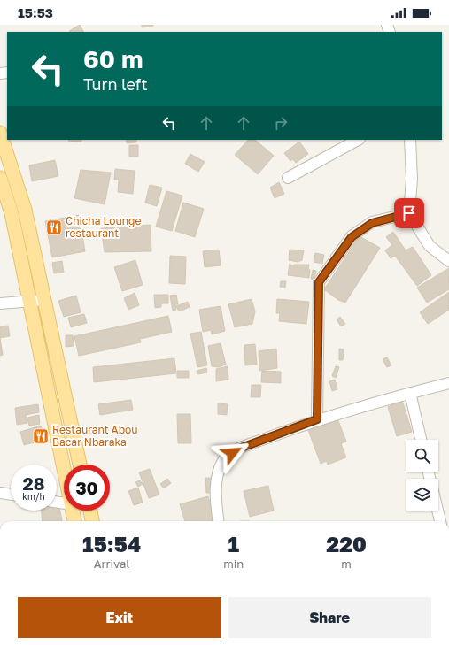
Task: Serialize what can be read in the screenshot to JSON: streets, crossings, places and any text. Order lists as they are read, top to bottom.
{
  "places": {
    "restaurant": ["Chicha Lounge restaurant", "Restaurant Abou Bacar Nbaraka"]
  },
  "page": {
    "status": "15:53",
    "turn": ["60 m", "Turn left"],
    "speed": "28 km/h",
    "limit": "30",
    "eta": [
      "15:54",
      "Arrival",
      "1",
      "min",
      "220",
      "m"
    ],
    "buttons": ["Exit", "Share"]
  }
}
